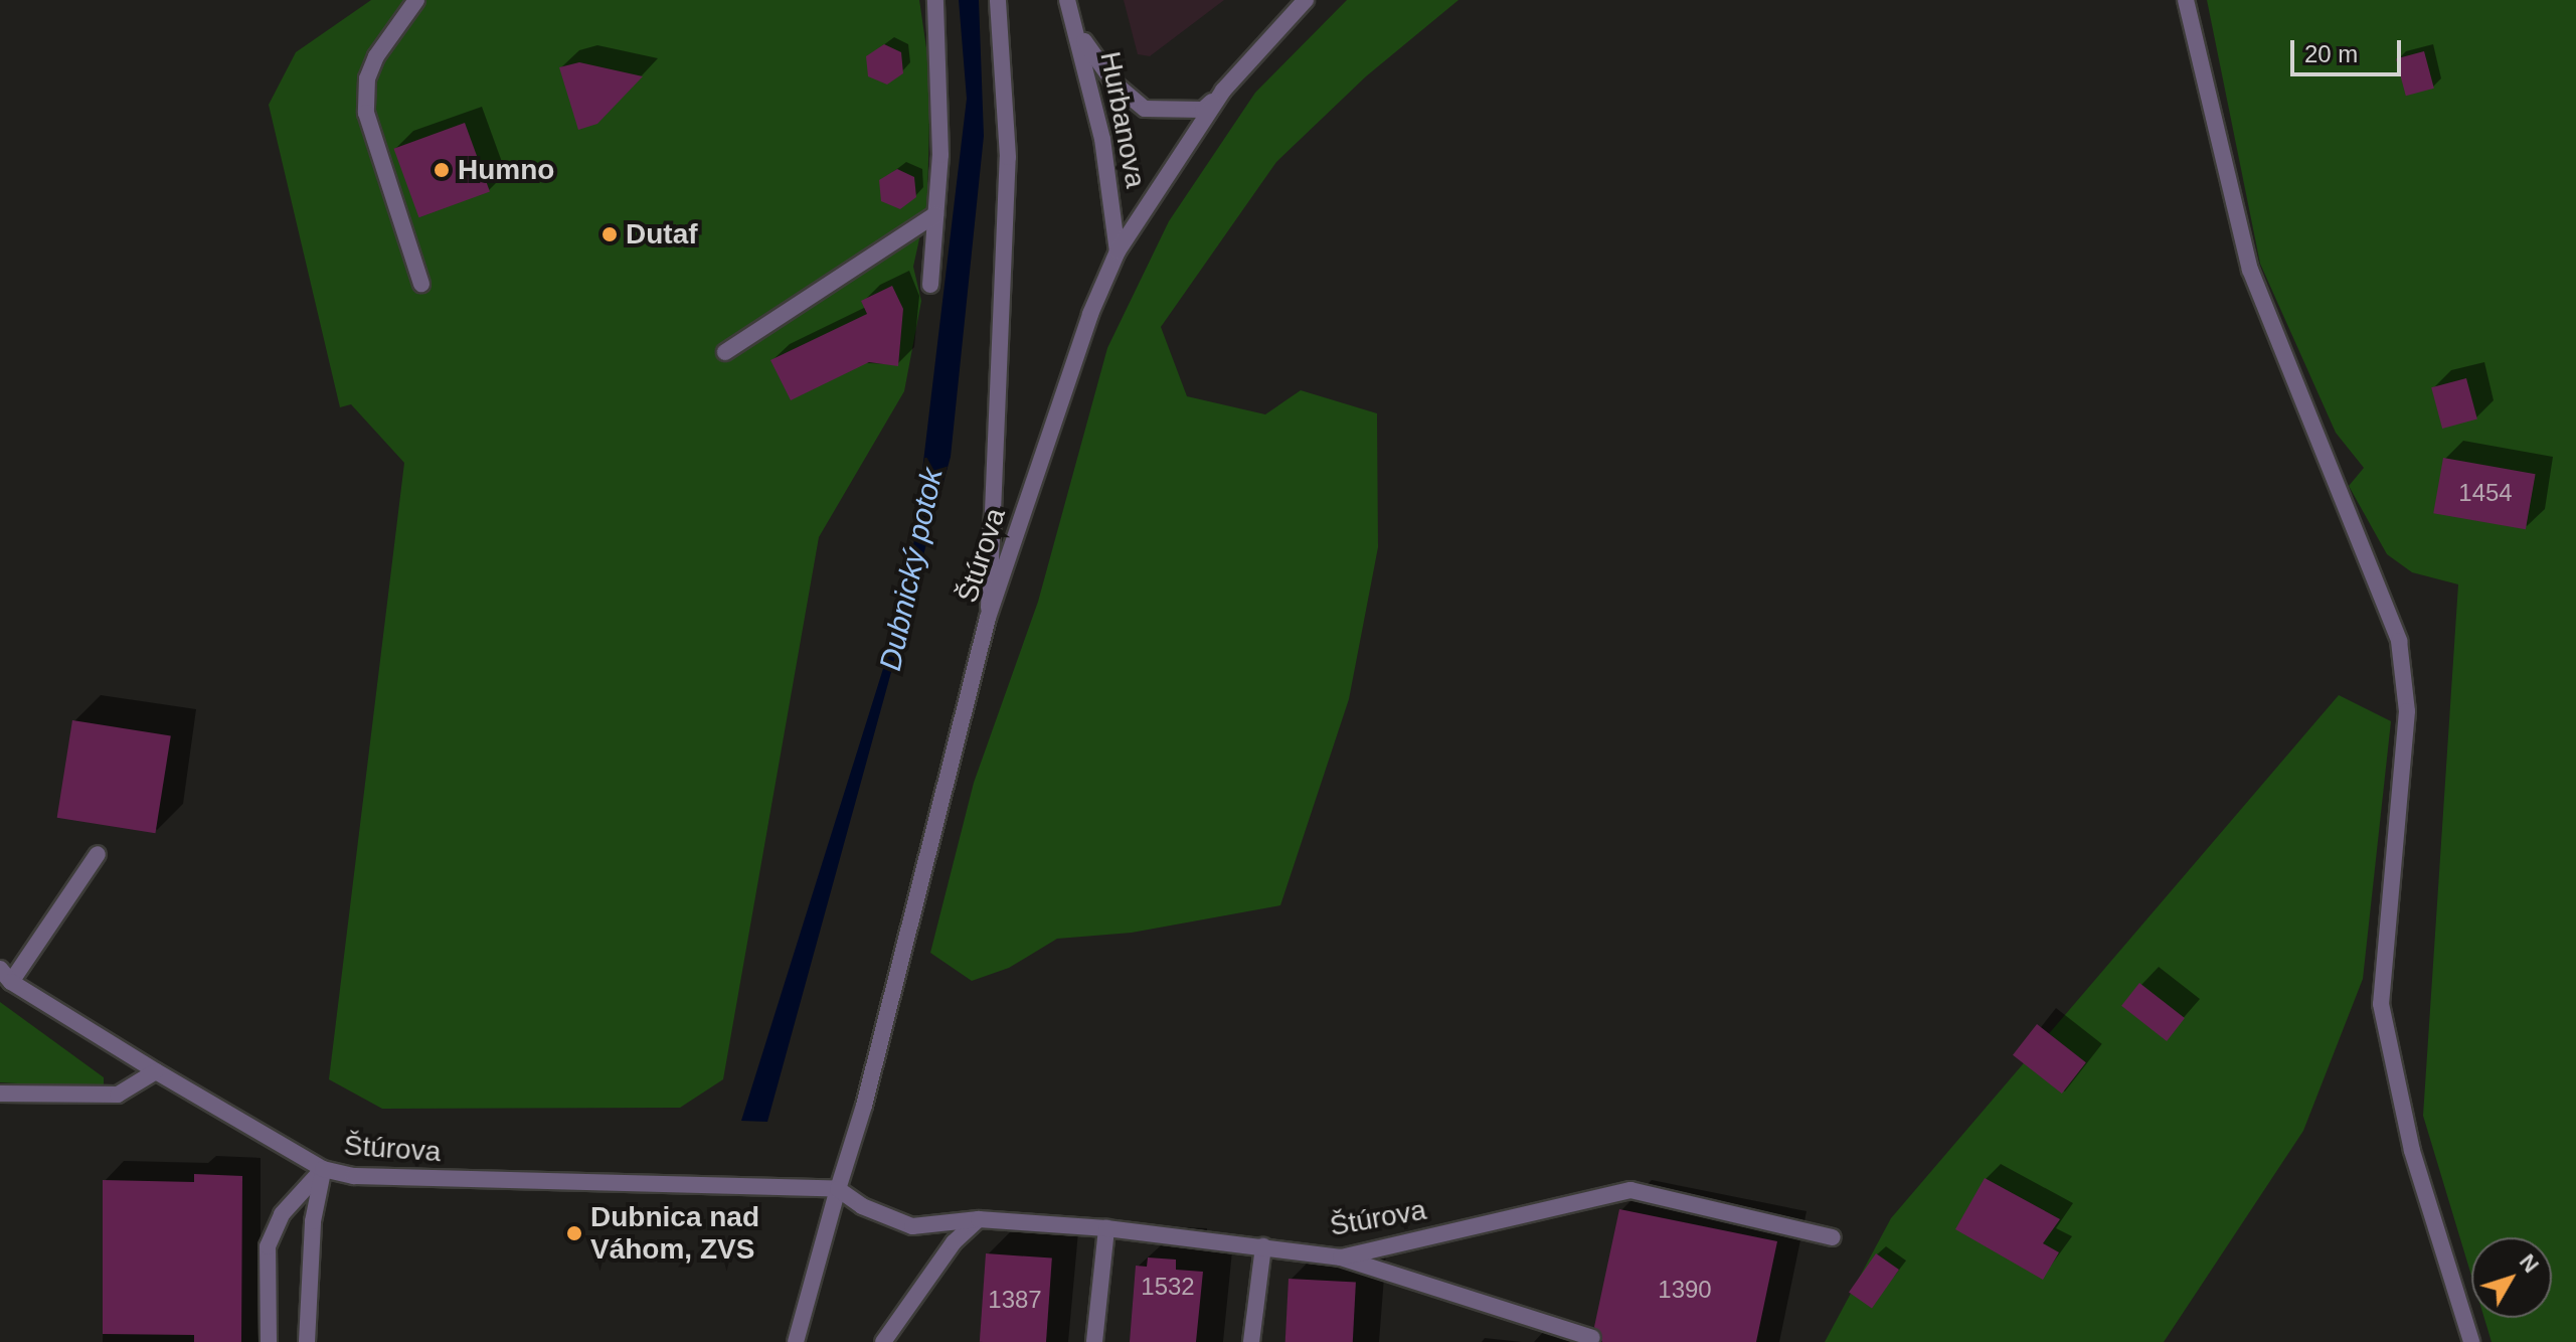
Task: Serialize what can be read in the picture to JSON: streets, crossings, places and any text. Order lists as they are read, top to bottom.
{
  "streets": {
    "street": ["Hurbanova", "Štúrova"]
  },
  "crossings": [
    ["Hurbanova", "Štúrova"]
  ],
  "water": ["Dubnický potok"],
  "places": ["Humno", "Dutaf", "Dubnica nad Váhom, ZVS"],
  "house_numbers": [
    "1454",
    "1532",
    "1390",
    "1387"
  ],
  "scale_bar": "20 m",
  "north": "top right"
}
